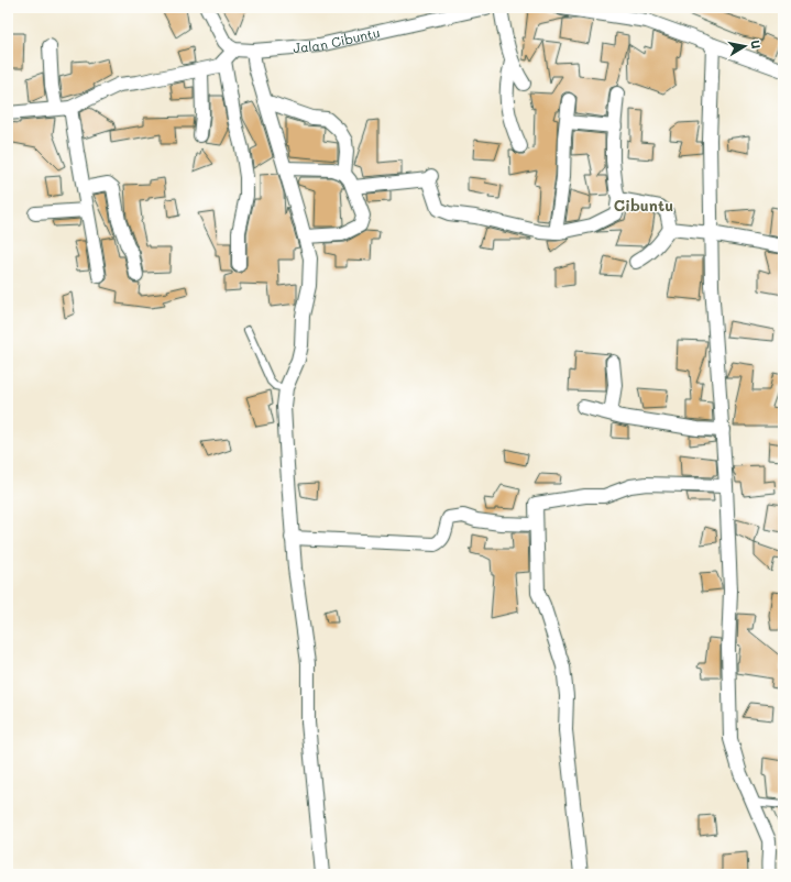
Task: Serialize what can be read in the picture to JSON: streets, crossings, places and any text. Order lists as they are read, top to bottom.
{
  "streets": {
    "street": ["Jalan Cibuntu"]
  },
  "districts": ["Cibuntu"],
  "north": "right"
}
